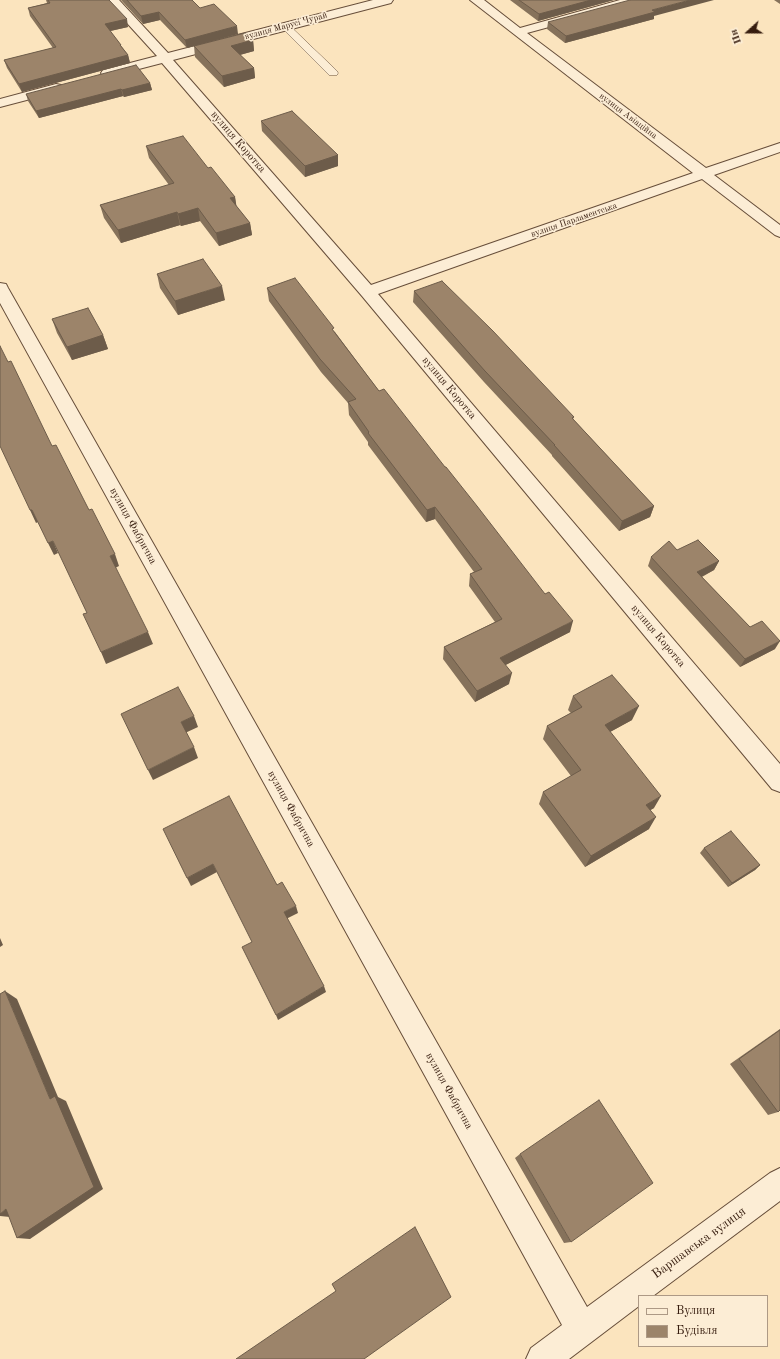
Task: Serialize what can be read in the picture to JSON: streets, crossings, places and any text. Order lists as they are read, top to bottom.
{
  "streets": {
    "street": [
      "вулиця Марусі Чурай",
      "вулиця Авіаційна",
      "вулиця Коротка",
      "вулиця Парламентська",
      "вулиця Фабрична",
      "Варшавська вулиця"
    ]
  },
  "crossings": [
    ["вулиця Марусі Чурай", "вулиця Коротка"],
    ["вулиця Авіаційна", "вулиця Парламентська"],
    ["вулиця Коротка", "вулиця Парламентська"],
    ["вулиця Фабрична", "Варшавська вулиця"]
  ],
  "legend": ["Вулиця", "Будівля"],
  "north": "left"
}
